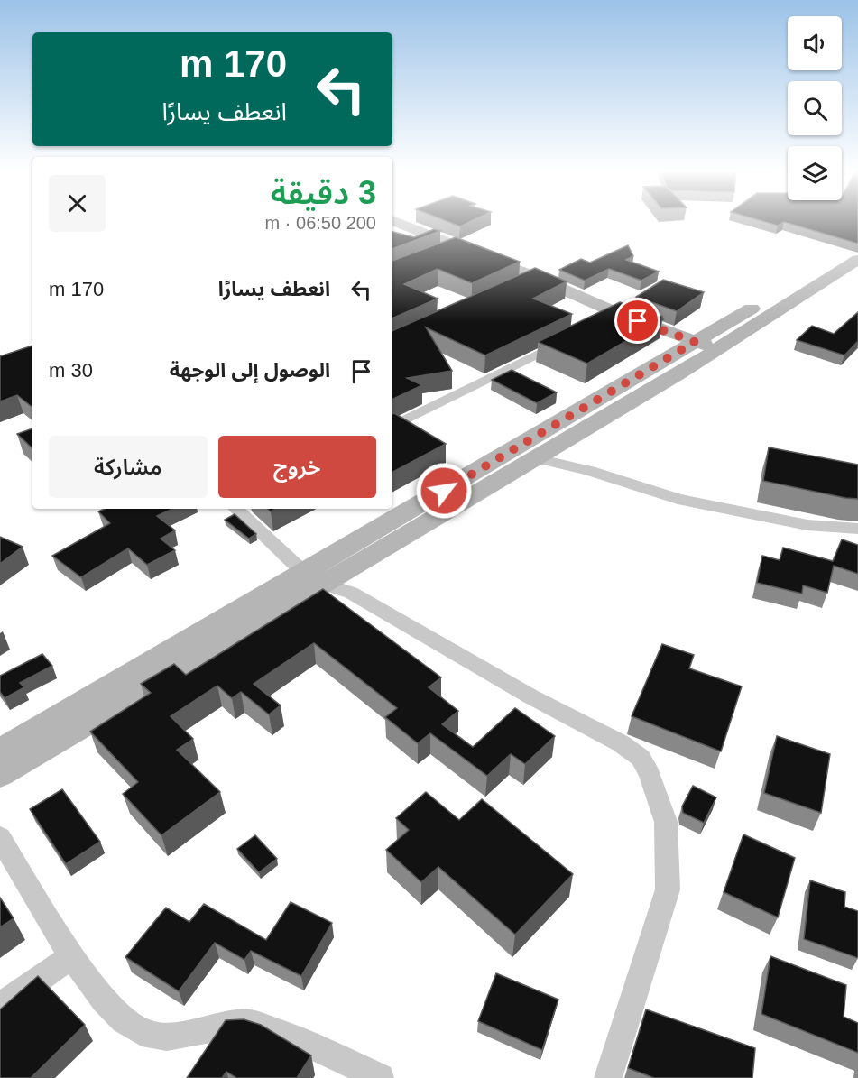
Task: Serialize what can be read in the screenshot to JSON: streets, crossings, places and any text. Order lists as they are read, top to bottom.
{
  "page": {
    "turn": ["170 m", "انعطف يسارًا"],
    "heading": ["3 دقيقة", "200 m · 06:50"],
    "list": [
      {
        "name": "انعطف يسارًا",
        "value": "170 m"
      },
      {
        "name": "الوصول إلى الوجهة",
        "value": "30 m"
      }
    ],
    "buttons": ["خروج", "مشاركة"]
  }
}
